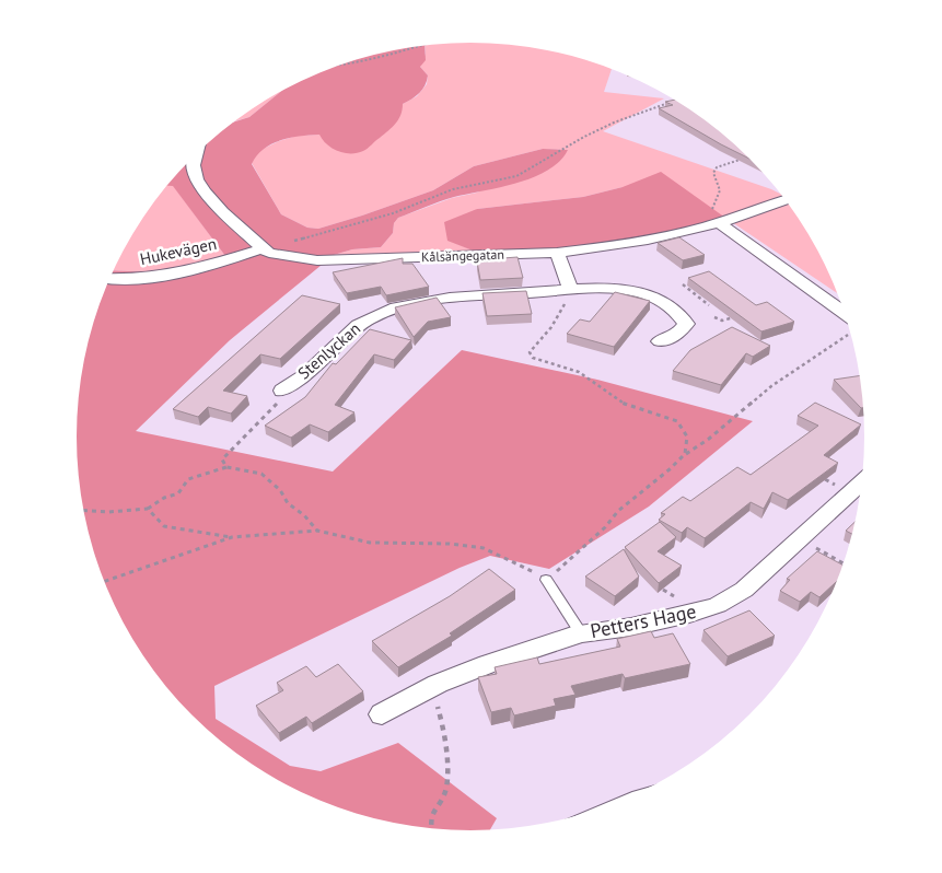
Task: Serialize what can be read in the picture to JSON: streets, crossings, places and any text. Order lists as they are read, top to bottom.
{
  "streets": {
    "street": [
      "Hukevägen",
      "Kålsängegatan",
      "Stenlyckan",
      "Petters Hage"
    ]
  },
  "crossings": [
    ["Hukevägen", "Kålsängegatan"]
  ]
}
